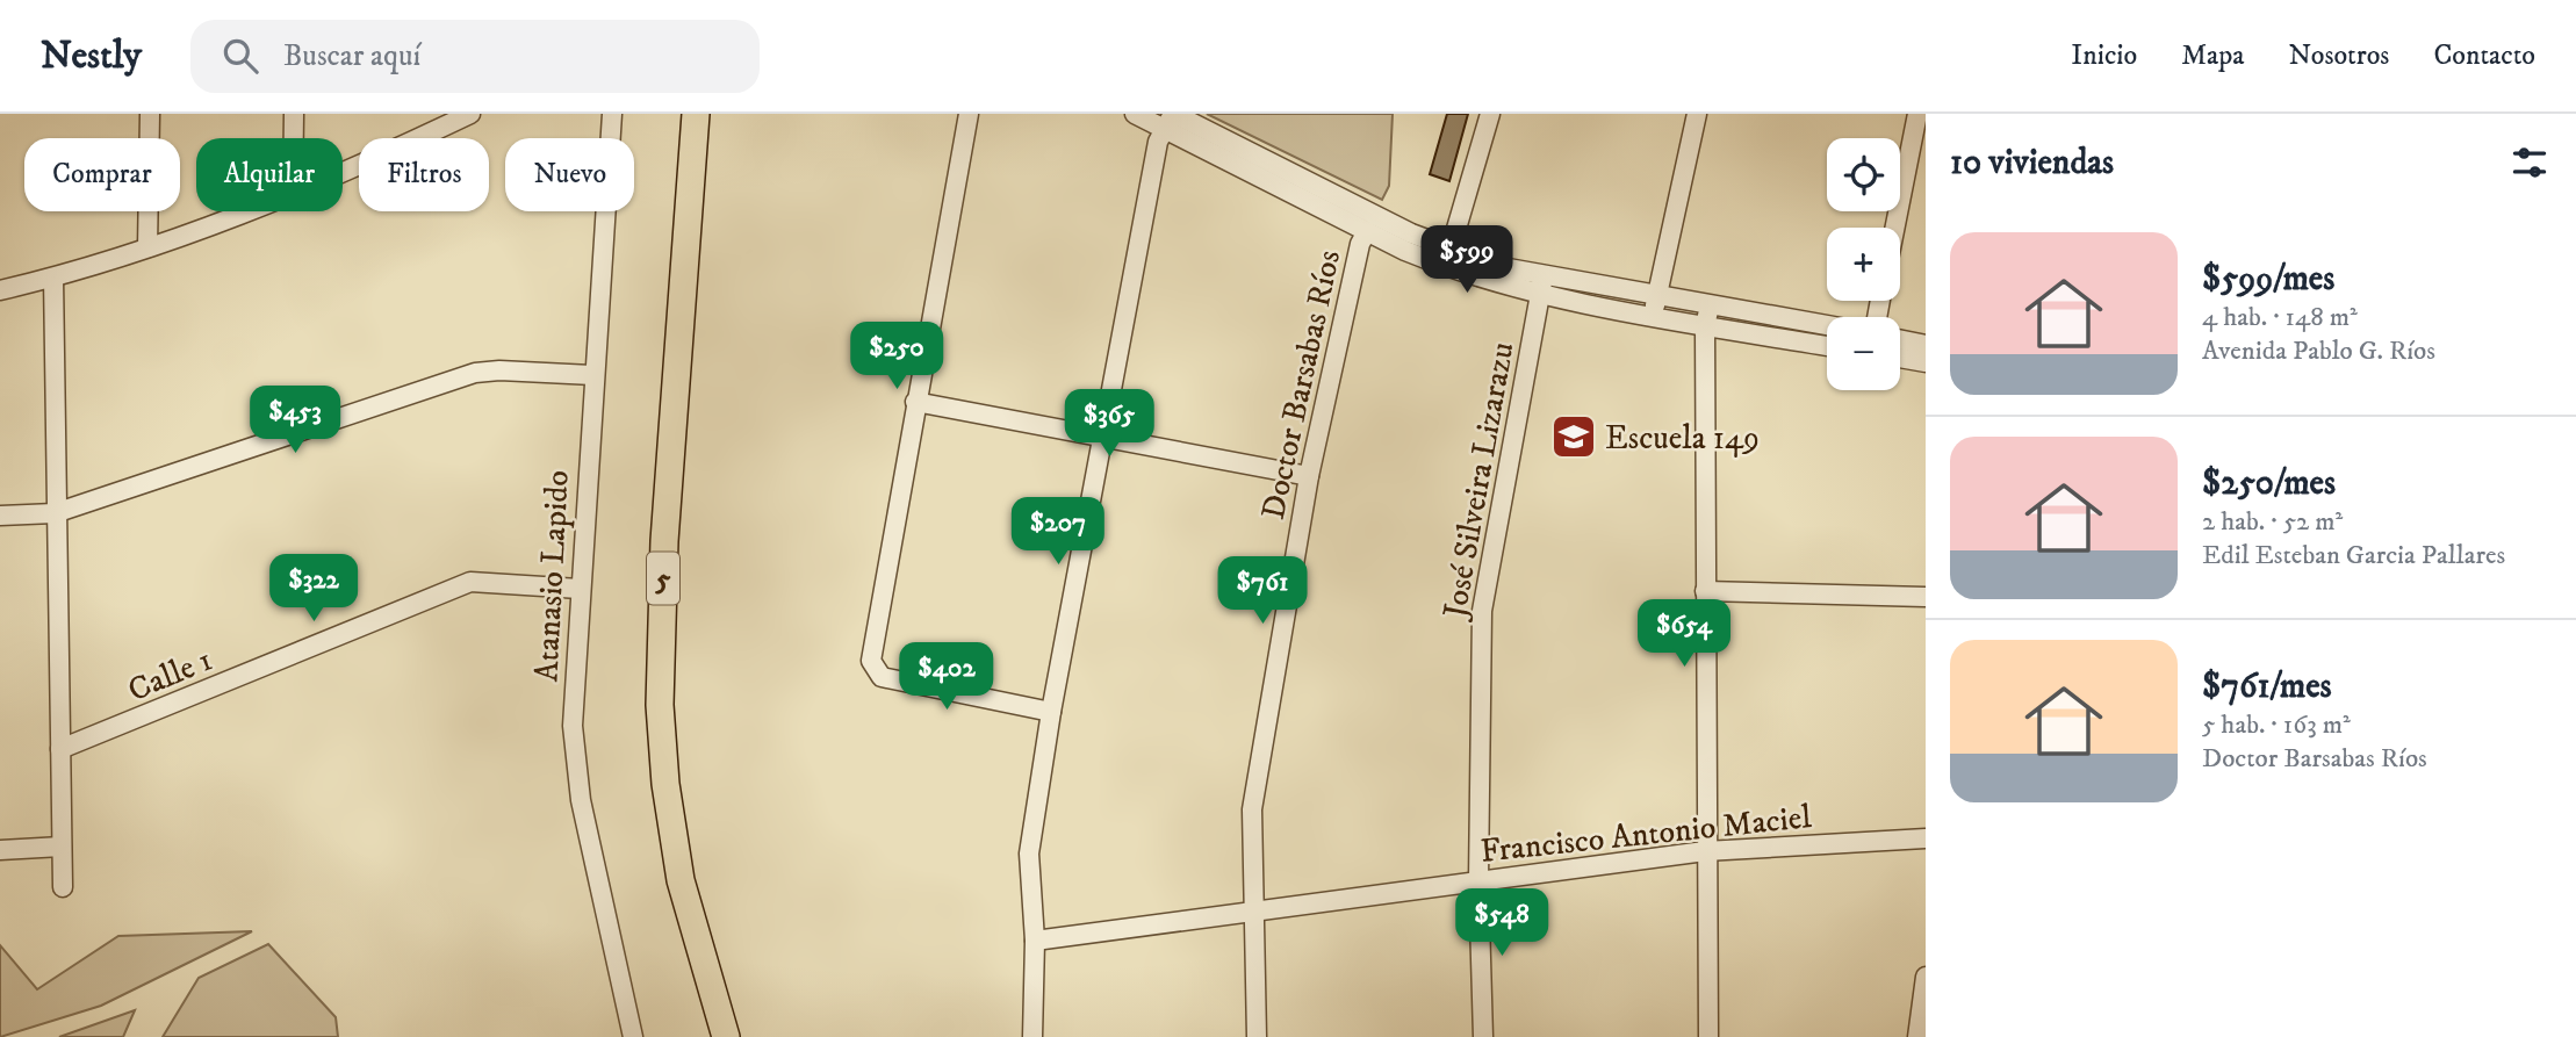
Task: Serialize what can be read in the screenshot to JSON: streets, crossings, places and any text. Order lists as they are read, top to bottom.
{
  "streets": {
    "highway": ["5"],
    "street": [
      "Doctor Barsabas Ríos",
      "José Silveira Lizarazu",
      "Atanasio Lapido",
      "Calle 1",
      "Francisco Antonio Maciel"
    ]
  },
  "crossings": [
    ["Doctor Barsabas Ríos", "Francisco Antonio Maciel"],
    ["José Silveira Lizarazu", "Francisco Antonio Maciel"],
    ["Atanasio Lapido", "Calle 1"]
  ],
  "places": {
    "school or university": ["Escuela 149"]
  },
  "page": {
    "header": "Nestly",
    "search": "Buscar aquí",
    "nav": [
      "Inicio",
      "Mapa",
      "Nosotros",
      "Contacto"
    ],
    "heading": "10 viviendas",
    "map_buttons": ["+", "−"],
    "chip": [
      "Comprar",
      "Alquilar",
      "Filtros",
      "Nuevo"
    ],
    "list": [
      {
        "name": "$599/mes",
        "note": "4 hab. · 148 m² · Avenida Pablo G. Ríos"
      },
      {
        "name": "$250/mes",
        "note": "2 hab. · 52 m² · Edil Esteban Garcia Pallares"
      },
      {
        "name": "$761/mes",
        "note": "5 hab. · 163 m² · Doctor Barsabas Ríos"
      }
    ],
    "price": [
      "$599",
      "$250",
      "$453",
      "$365",
      "$207",
      "$322",
      "$761",
      "$654",
      "$402",
      "$548"
    ]
  }
}
